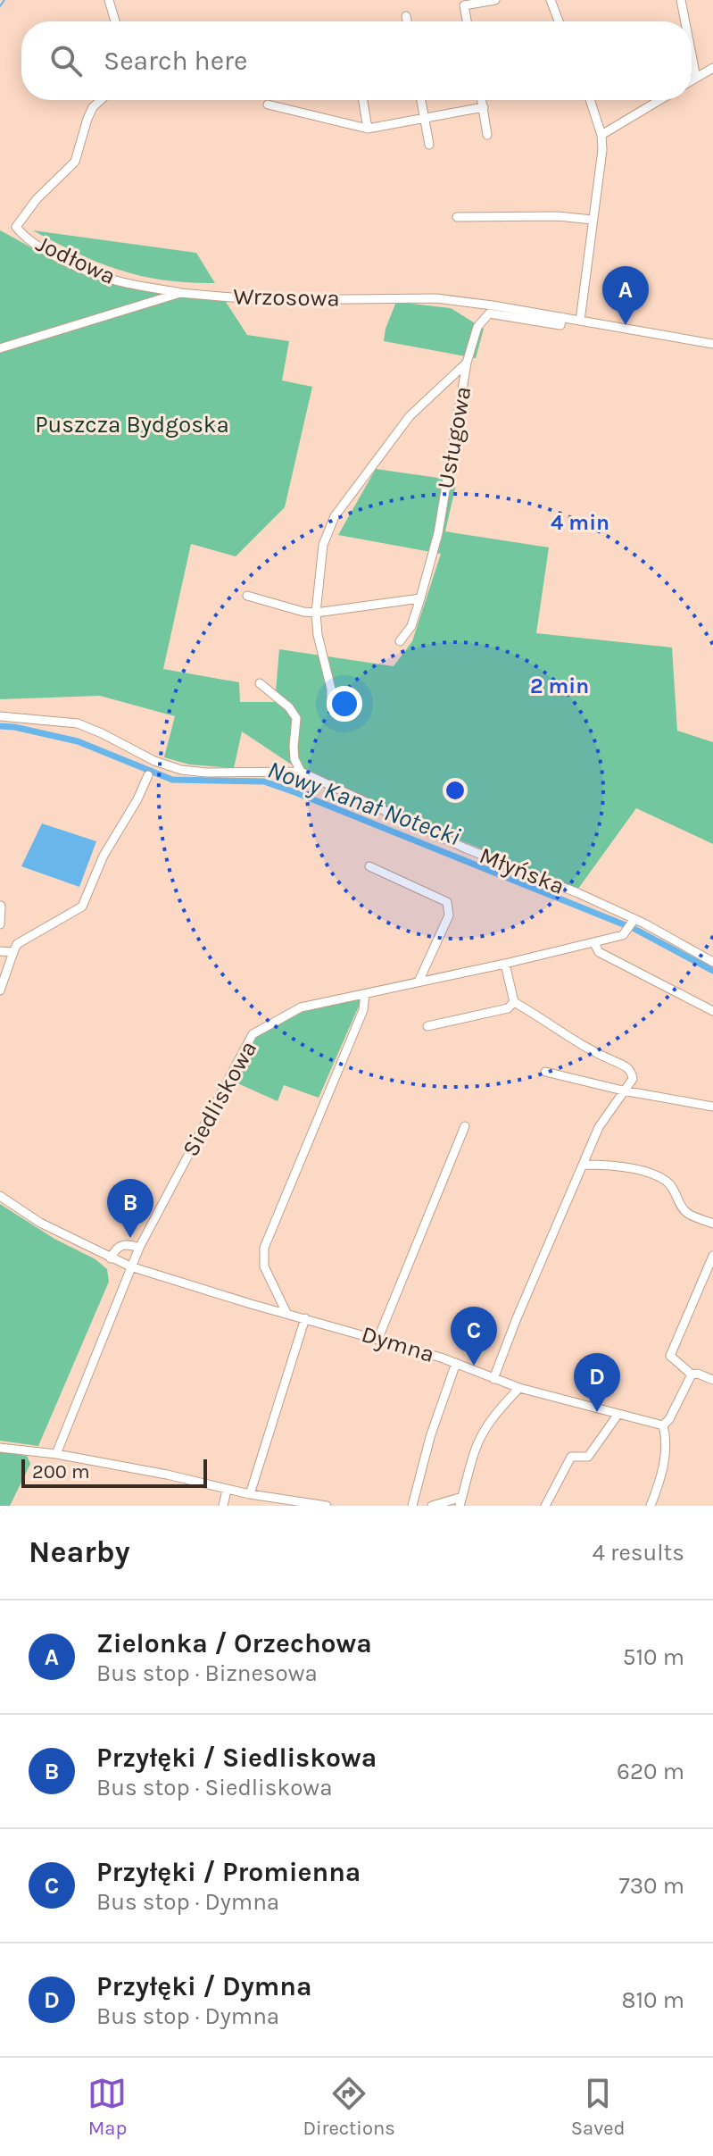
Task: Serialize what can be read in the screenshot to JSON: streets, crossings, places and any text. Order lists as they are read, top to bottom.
{
  "streets": {
    "street": [
      "Jodłowa",
      "Wrzosowa",
      "Usługowa",
      "Młyńska",
      "Siedliskowa",
      "Dymna"
    ]
  },
  "crossings": [
    ["Jodłowa", "Wrzosowa"],
    ["Wrzosowa", "Usługowa"],
    ["Młyńska", "Siedliskowa"],
    ["Siedliskowa", "Dymna"]
  ],
  "water": ["Nowy Kanał Notecki"],
  "parks": ["Puszcza Bydgoska"],
  "scale_bar": "200 m",
  "page": {
    "search": "Search here",
    "pins": [
      "A",
      "B",
      "C",
      "D"
    ],
    "scale": "200 m",
    "heading": ["Nearby", "4 results"],
    "list": [
      {
        "mark": "A",
        "name": "Zielonka / Orzechowa",
        "note": "Bus stop · Biznesowa",
        "value": "510 m"
      },
      {
        "mark": "B",
        "name": "Przyłęki / Siedliskowa",
        "note": "Bus stop · Siedliskowa",
        "value": "620 m"
      },
      {
        "mark": "C",
        "name": "Przyłęki / Promienna",
        "note": "Bus stop · Dymna",
        "value": "730 m"
      },
      {
        "mark": "D",
        "name": "Przyłęki / Dymna",
        "note": "Bus stop · Dymna",
        "value": "810 m"
      }
    ],
    "nav": ["Map", "Directions", "Saved"]
  },
  "rings": ["4 min", "2 min"]
}
